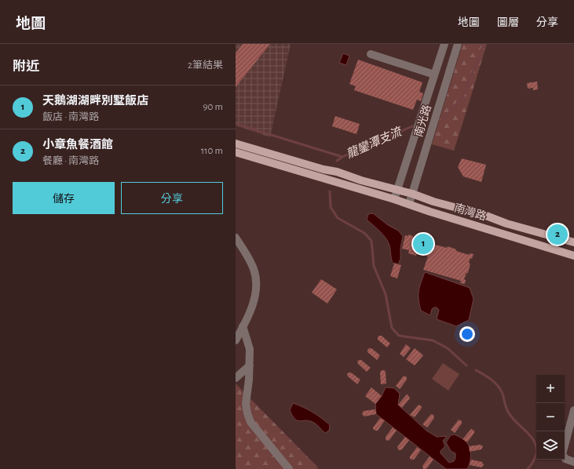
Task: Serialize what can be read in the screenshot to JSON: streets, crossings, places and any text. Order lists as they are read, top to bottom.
{
  "streets": {
    "main road": ["南灣路"],
    "street": ["南光路"]
  },
  "crossings": [
    ["南光路", "南灣路"]
  ],
  "water": ["龍鑾潭支流"],
  "page": {
    "header": "地圖",
    "nav": ["地圖", "圖層", "分享"],
    "heading": ["附近", "2筆結果"],
    "list": [
      {
        "mark": "1",
        "name": "天鵝湖湖畔別墅飯店",
        "note": "飯店 · 南灣路",
        "value": "90 m"
      },
      {
        "mark": "2",
        "name": "小章魚餐酒館",
        "note": "餐廳 · 南灣路",
        "value": "110 m"
      }
    ],
    "buttons": ["儲存", "分享"],
    "pins": ["2", "1"],
    "map_buttons": ["+", "−"]
  }
}
